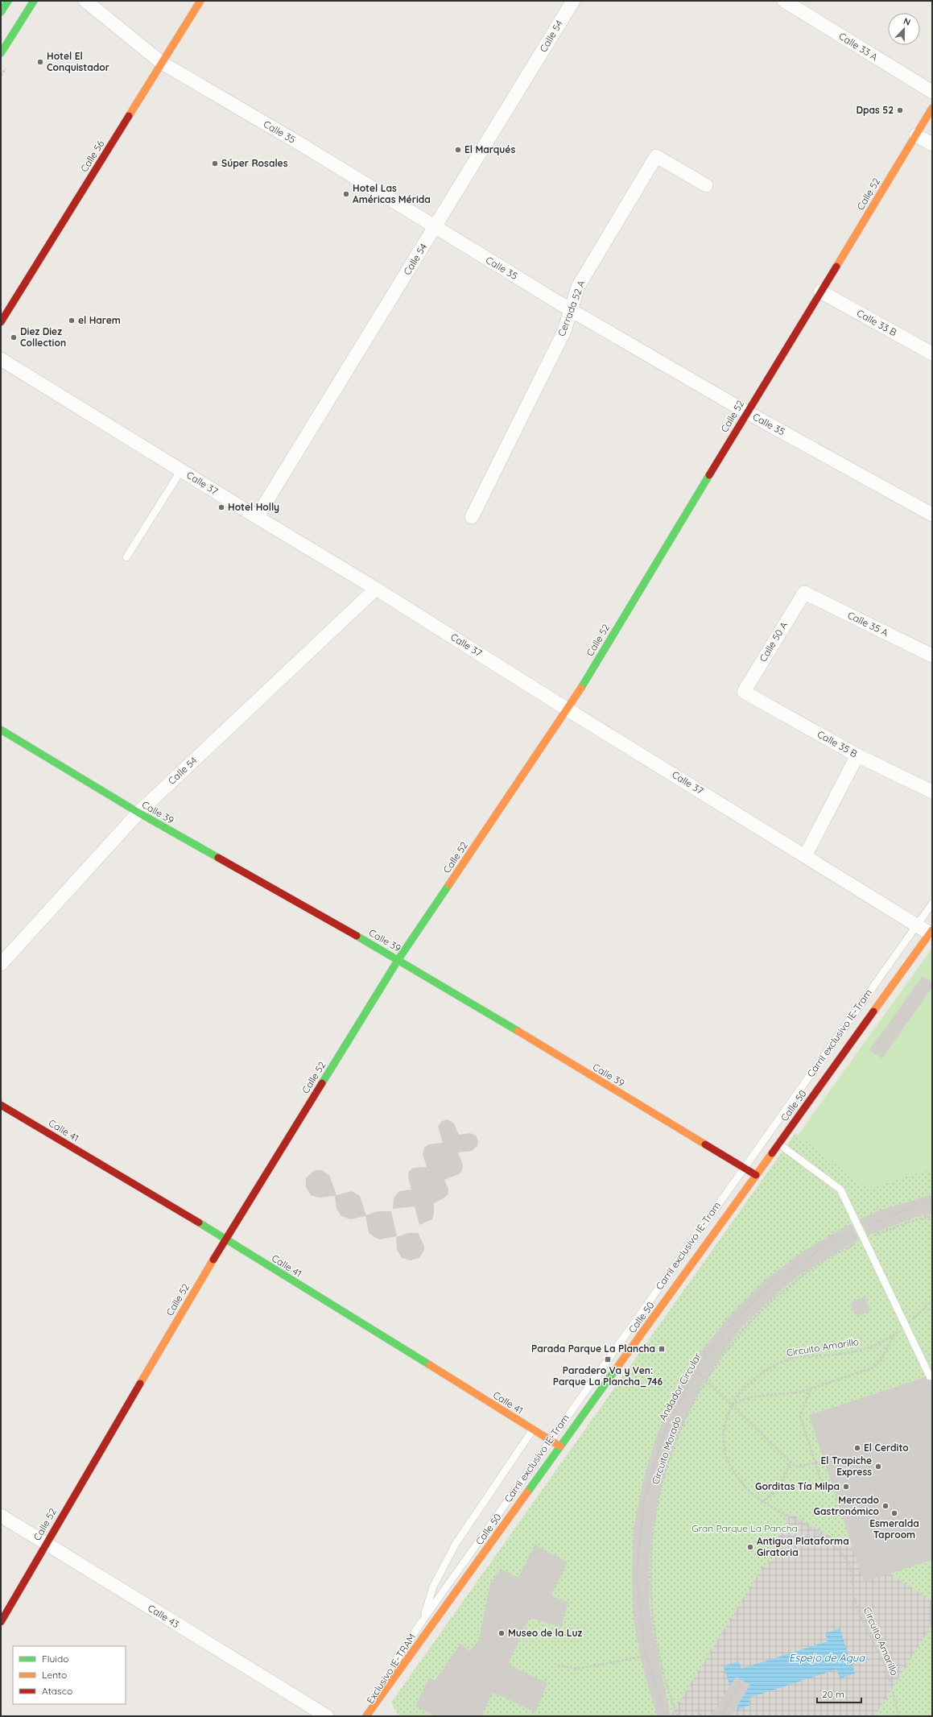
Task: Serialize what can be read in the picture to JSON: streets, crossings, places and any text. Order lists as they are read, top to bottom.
{
  "streets": {
    "main road": [
      "Calle 56",
      "Calle 52",
      "Calle 39",
      "Calle 50",
      "Calle 41"
    ],
    "street": [
      "Calle 54",
      "Calle 33 A",
      "Calle 35",
      "Cerrada 52 A",
      "Calle 33 B",
      "Calle 37",
      "Calle 35 A",
      "Calle 50 A",
      "Calle 35 B",
      "Calle 43"
    ],
    "lane": ["Carril exclusivo IE-Tram", "Exclusivo IE-TRAM"],
    "path": ["Circuito Amarillo", "Andador Circular", "Circuito Morado"]
  },
  "crossings": [
    ["Calle 54", "Calle 35"],
    ["Calle 54", "Calle 37"],
    ["Calle 54", "Calle 39"],
    ["Calle 35", "Calle 56"],
    ["Calle 35", "Calle 52"],
    ["Calle 35", "Cerrada 52 A"],
    ["Calle 52", "Calle 33 B"],
    ["Calle 52", "Calle 37"],
    ["Calle 52", "Calle 39"],
    ["Calle 52", "Calle 41"],
    ["Calle 52", "Calle 43"],
    ["Calle 37", "Carril exclusivo IE-Tram"],
    ["Calle 37", "Calle 50"],
    ["Calle 35 A", "Calle 50 A"],
    ["Calle 50 A", "Calle 35 B"],
    ["Calle 39", "Carril exclusivo IE-Tram"],
    ["Calle 39", "Calle 50"],
    ["Carril exclusivo IE-Tram", "Calle 41"],
    ["Carril exclusivo IE-Tram", "Exclusivo IE-TRAM"],
    ["Calle 50", "Calle 41"]
  ],
  "water": ["Espejo de Agua"],
  "parks": ["Gran Parque La Pancha"],
  "places": {
    "other": [
      "Hotel El Conquistador",
      "Dpas 52",
      "El Marqués",
      "Súper Rosales",
      "Hotel Las Américas Mérida",
      "el Harem",
      "Diez Diez Collection",
      "Hotel Holly",
      "El Cerdito",
      "El Trapiche Express",
      "Gorditas Tía Milpa",
      "Mercado Gastronómico",
      "Esmeralda Taproom",
      "Antigua Plataforma Giratoria",
      "Museo de la Luz"
    ],
    "transit": ["Parada Parque La Plancha", "Paradero Va y Ven: Parque La Plancha_746"]
  },
  "legend": ["Fluido", "Lento", "Atasco"],
  "scale_bar": "20 m",
  "north": "top"
}
